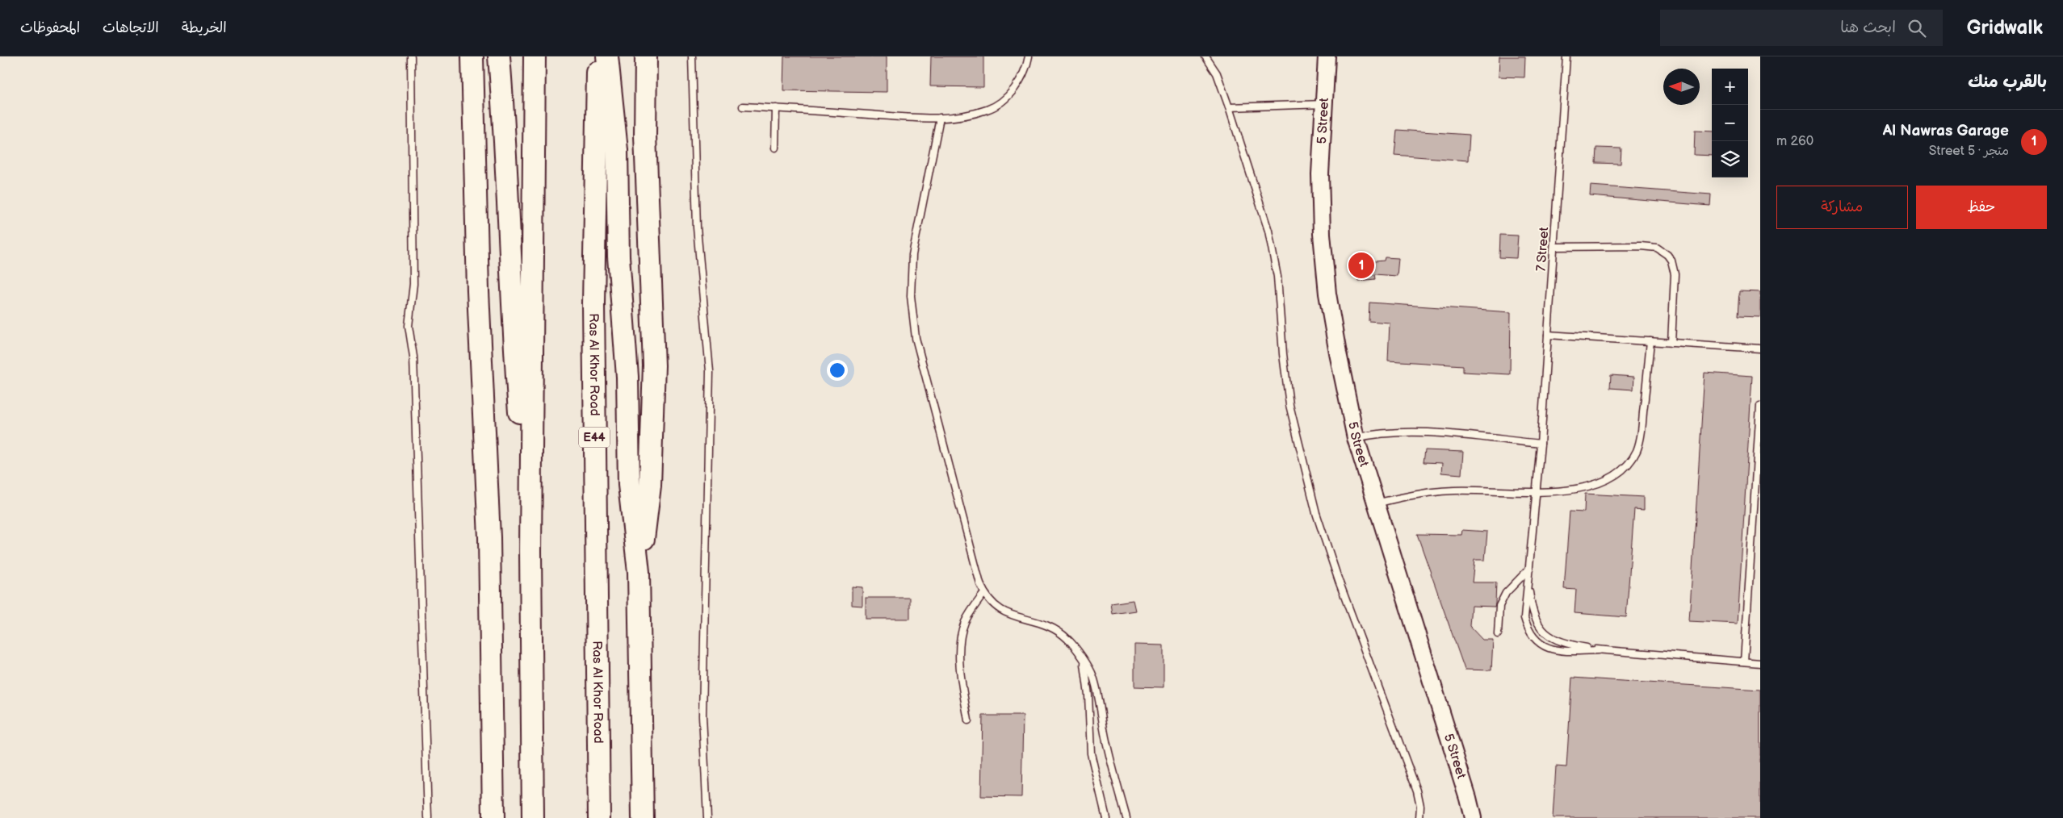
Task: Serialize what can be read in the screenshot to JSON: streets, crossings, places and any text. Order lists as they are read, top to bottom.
{
  "streets": {
    "highway": ["Ras Al Khor Road", "E44"],
    "street": ["5 Street"],
    "lane": ["7 Street"]
  },
  "north": "left",
  "page": {
    "header": "Gridwalk",
    "search": "ابحث هنا",
    "nav": ["الخريطة", "الاتجاهات", "المحفوظات"],
    "heading": "بالقرب منك",
    "map_buttons": ["+", "−"],
    "list": [
      {
        "mark": "1",
        "name": "Al Nawras Garage",
        "note": "متجر · 5 Street",
        "value": "260 m"
      }
    ],
    "buttons": ["حفظ", "مشاركة"],
    "pins": "1"
  }
}
